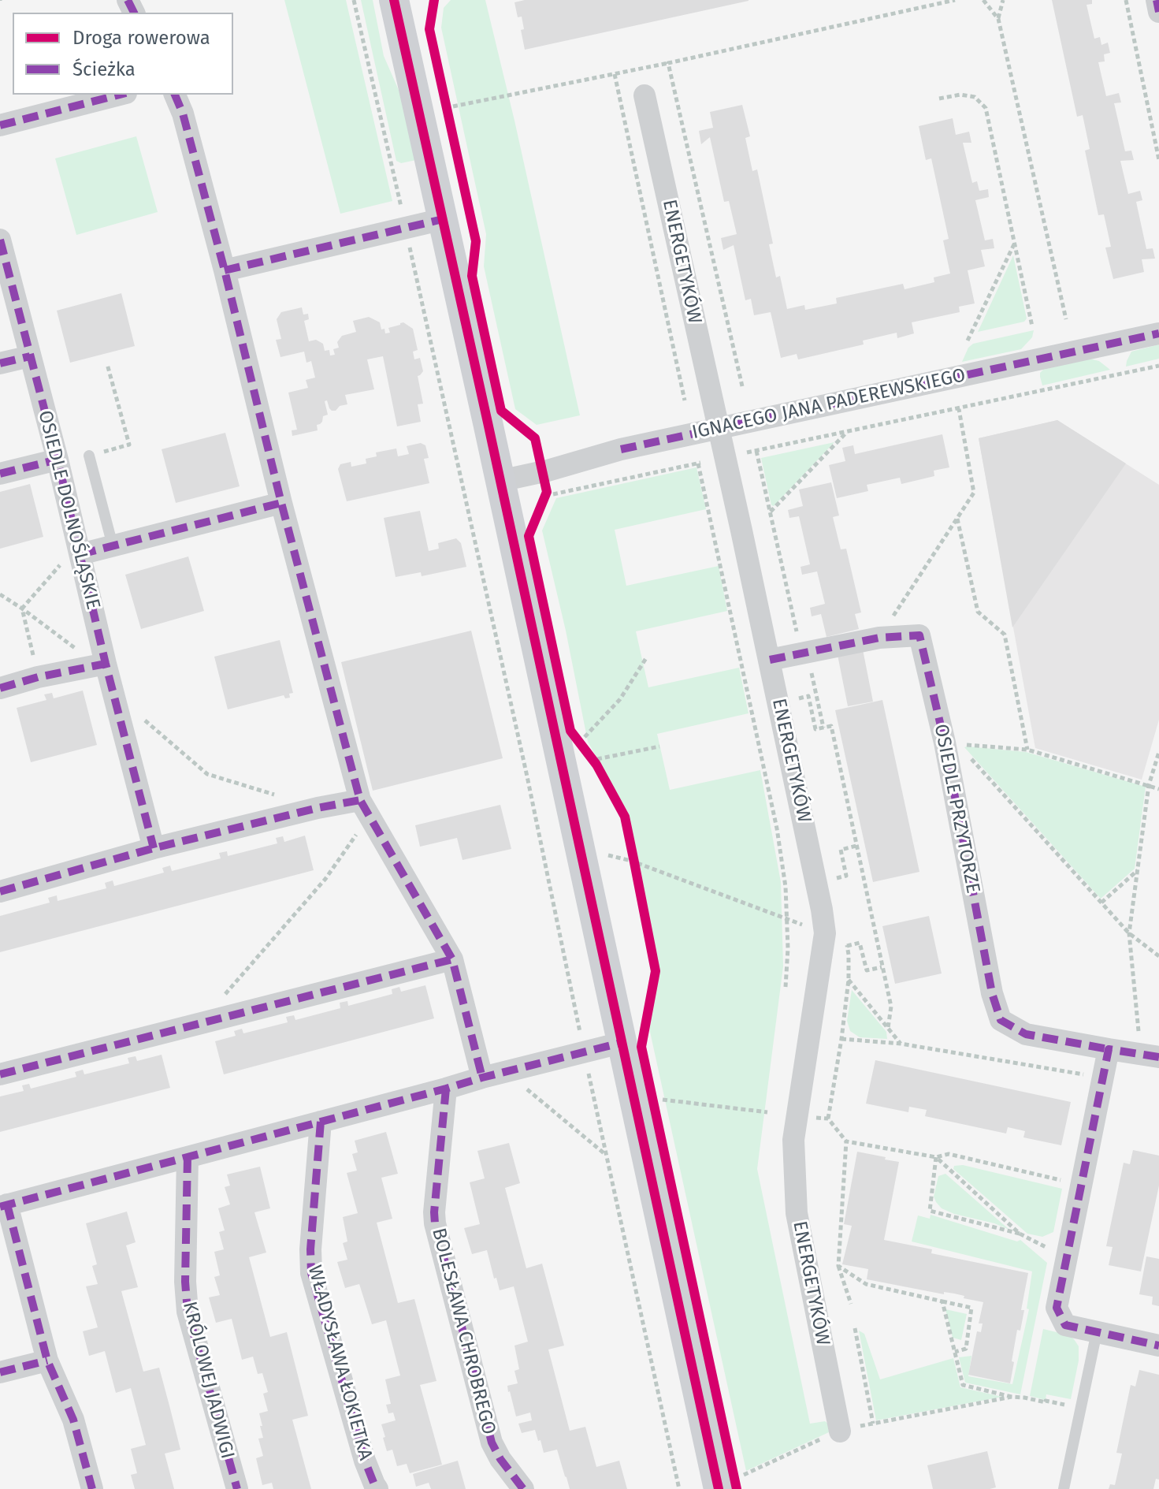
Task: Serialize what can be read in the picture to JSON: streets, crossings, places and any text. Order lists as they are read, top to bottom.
{
  "streets": {
    "street": [
      "ENERGETYKÓW",
      "IGNACEGO JANA PADEREWSKIEGO",
      "OSIEDLE DOLNOŚLĄSKIE",
      "OSIEDLE PRZYTORZE",
      "BOLESŁAWA CHROBREGO",
      "WŁADYSŁAWA ŁOKIETKA",
      "KRÓLOWEJ JADWIGI"
    ]
  },
  "crossings": [
    ["ENERGETYKÓW", "IGNACEGO JANA PADEREWSKIEGO"],
    ["ENERGETYKÓW", "OSIEDLE PRZYTORZE"]
  ],
  "legend": ["Droga rowerowa", "Ścieżka"]
}
